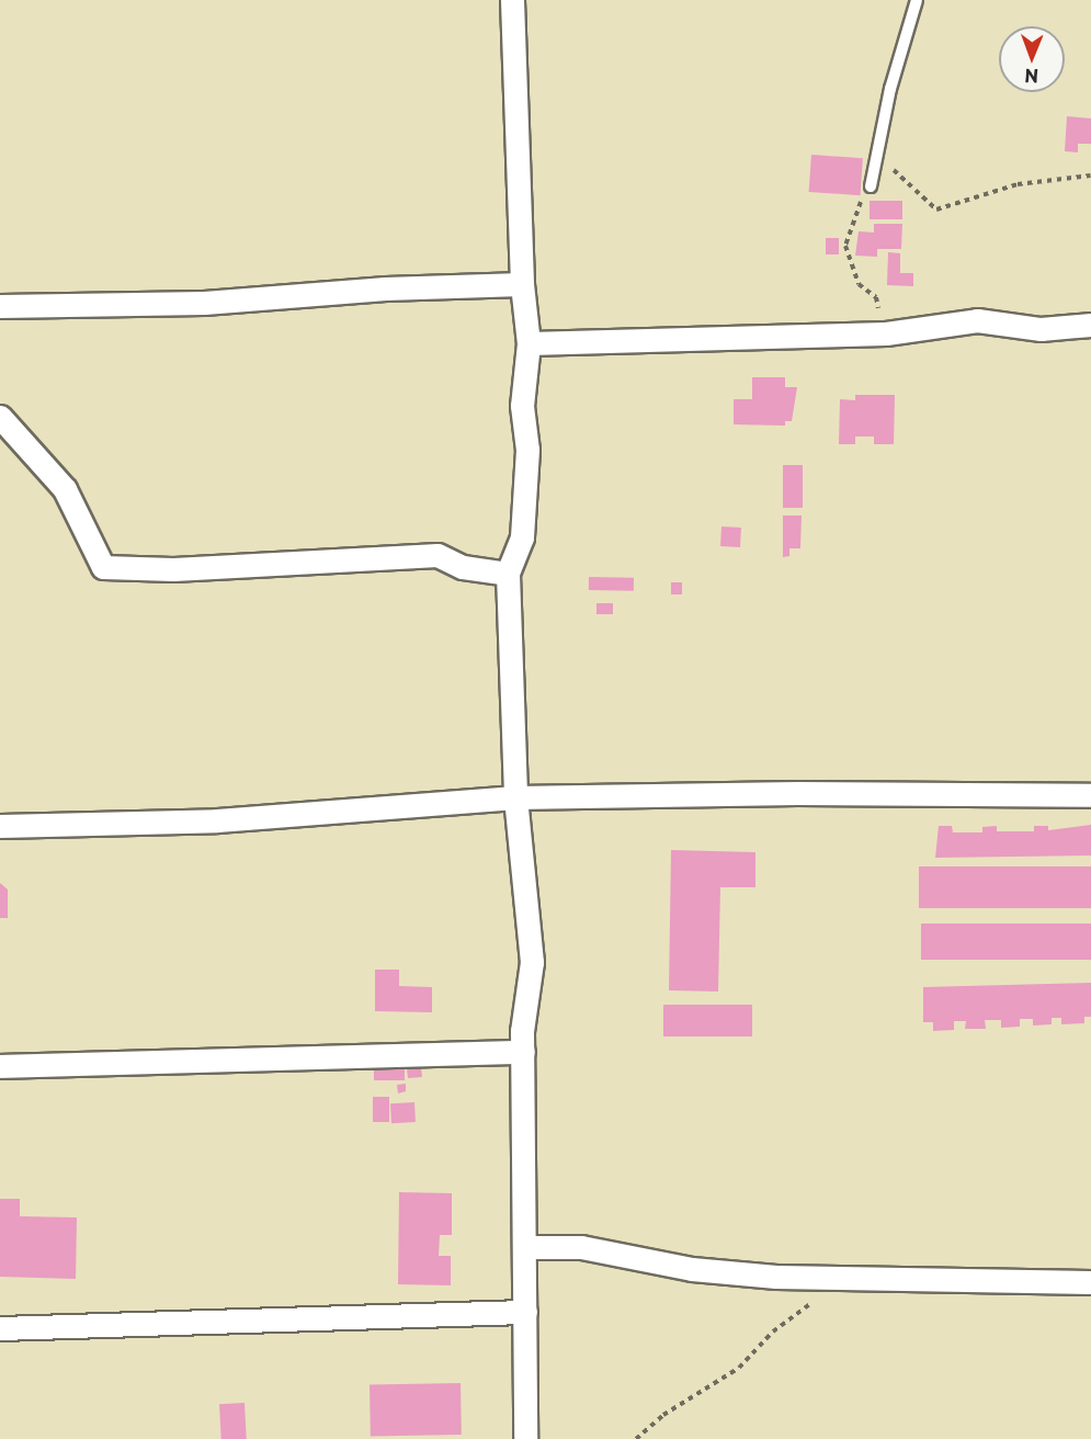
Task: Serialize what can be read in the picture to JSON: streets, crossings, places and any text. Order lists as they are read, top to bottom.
{
  "north": "bottom"
}
